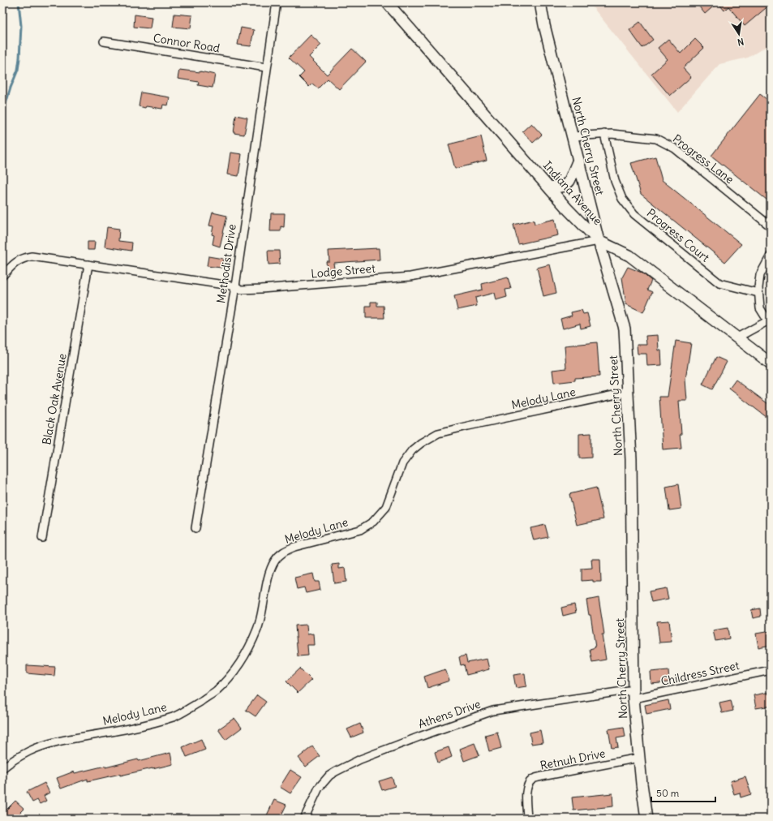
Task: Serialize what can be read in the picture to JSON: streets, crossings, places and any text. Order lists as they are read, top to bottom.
{
  "streets": {
    "main road": ["North Cherry Street", "Indiana Avenue"],
    "street": [
      "Connor Road",
      "Progress Lane",
      "Progress Court",
      "Methodist Drive",
      "Lodge Street",
      "Melody Lane",
      "Black Oak Avenue",
      "Childress Street",
      "Athens Drive",
      "Retnuh Drive"
    ]
  },
  "crossings": [
    ["Connor Road", "Methodist Drive"],
    ["North Cherry Street", "Progress Lane"],
    ["North Cherry Street", "Indiana Avenue"],
    ["North Cherry Street", "Lodge Street"],
    ["North Cherry Street", "Melody Lane"],
    ["North Cherry Street", "Childress Street"],
    ["North Cherry Street", "Athens Drive"],
    ["North Cherry Street", "Retnuh Drive"],
    ["Progress Lane", "Progress Court"],
    ["Indiana Avenue", "Lodge Street"],
    ["Methodist Drive", "Lodge Street"],
    ["Lodge Street", "Black Oak Avenue"],
    ["Childress Street", "Athens Drive"]
  ],
  "scale_bar": "50 m",
  "north": "bottom"
}
